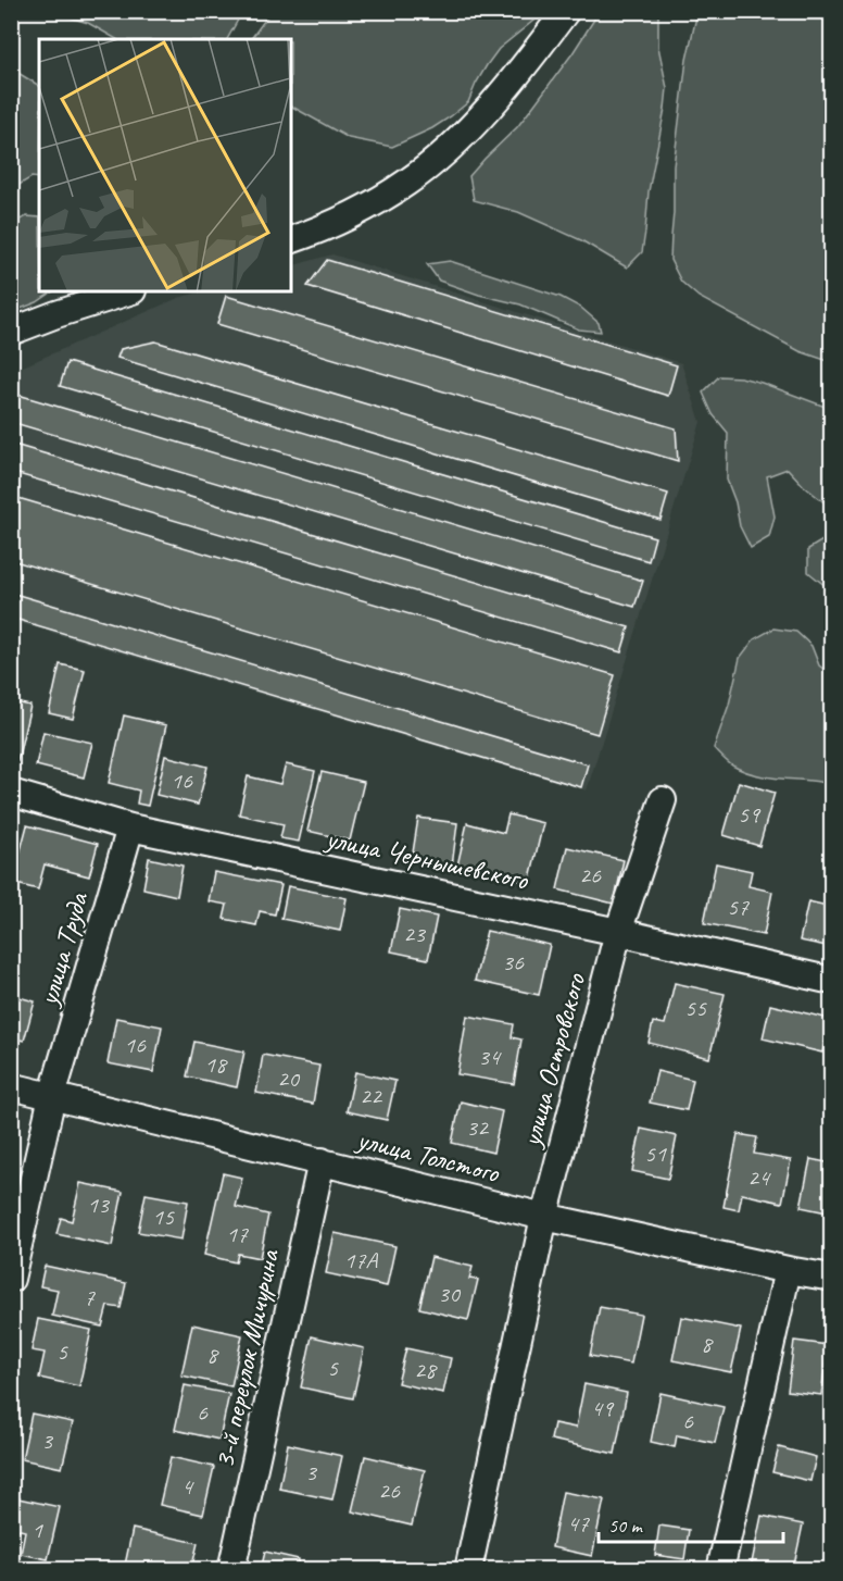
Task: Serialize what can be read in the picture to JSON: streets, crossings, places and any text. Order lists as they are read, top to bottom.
{
  "streets": {
    "street": [
      "улица Чернышевского",
      "улица Труда",
      "улица Островского",
      "улица Толстого",
      "3-й переулок Мичурина"
    ]
  },
  "crossings": [
    ["улица Чернышевского", "улица Труда"],
    ["улица Чернышевского", "улица Островского"],
    ["улица Труда", "улица Толстого"],
    ["улица Островского", "улица Толстого"],
    ["улица Толстого", "3-й переулок Мичурина"]
  ],
  "house_numbers": [
    "16",
    "59",
    "26",
    "57",
    "23",
    "36",
    "55",
    "16",
    "34",
    "18",
    "20",
    "22",
    "32",
    "51",
    "24",
    "13",
    "15",
    "17",
    "17А",
    "30",
    "7",
    "8",
    "5",
    "8",
    "5",
    "28",
    "49",
    "6",
    "6",
    "3",
    "3",
    "4",
    "26",
    "47",
    "1"
  ],
  "scale_bar": "50 m"
}
